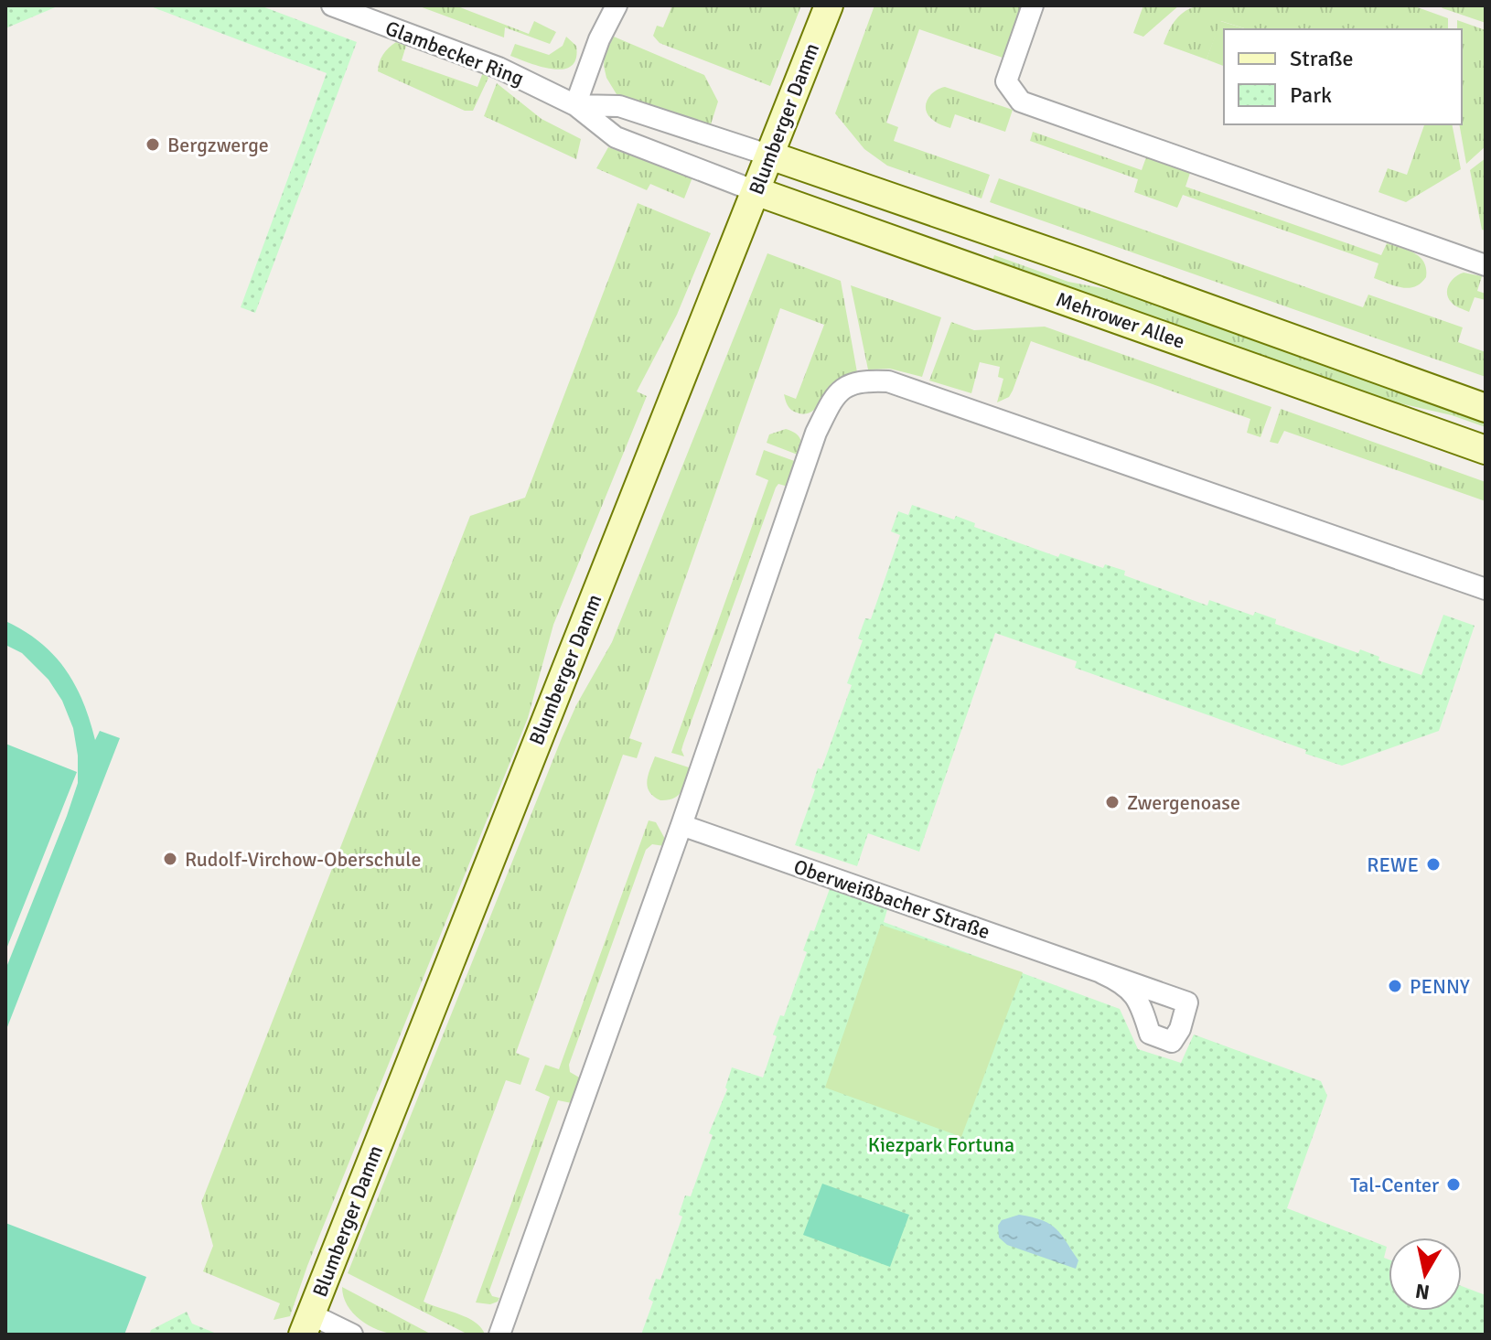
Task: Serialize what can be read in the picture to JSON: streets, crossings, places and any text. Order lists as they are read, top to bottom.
{
  "streets": {
    "main road": ["Blumberger Damm", "Mehrower Allee"],
    "street": ["Glambecker Ring", "Oberweißbacher Straße"]
  },
  "crossings": [
    ["Glambecker Ring", "Blumberger Damm"],
    ["Glambecker Ring", "Mehrower Allee"],
    ["Blumberger Damm", "Mehrower Allee"]
  ],
  "parks": ["Kiezpark Fortuna"],
  "places": [
    "Bergzwerge",
    "Zwergenoase",
    "Rudolf-Virchow-Oberschule",
    "REWE",
    "PENNY",
    "Tal-Center"
  ],
  "legend": ["Straße", "Park"],
  "north": "bottom"
}
